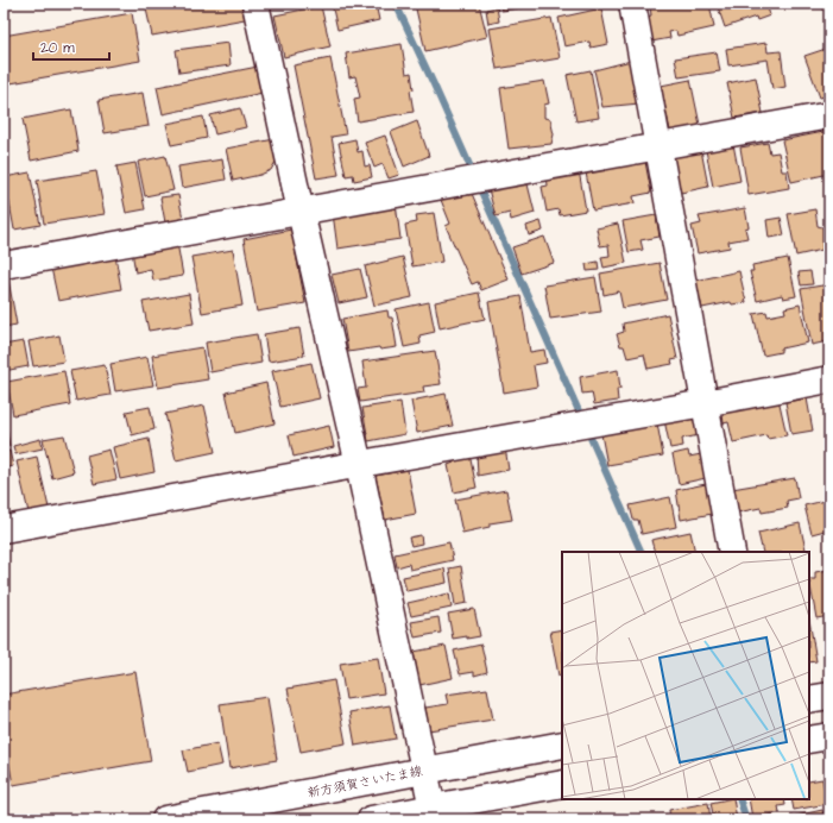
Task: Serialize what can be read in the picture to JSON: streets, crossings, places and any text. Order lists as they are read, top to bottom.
{
  "streets": {
    "street": ["新方須賀さいたま線"]
  },
  "scale_bar": "20 m"
}
